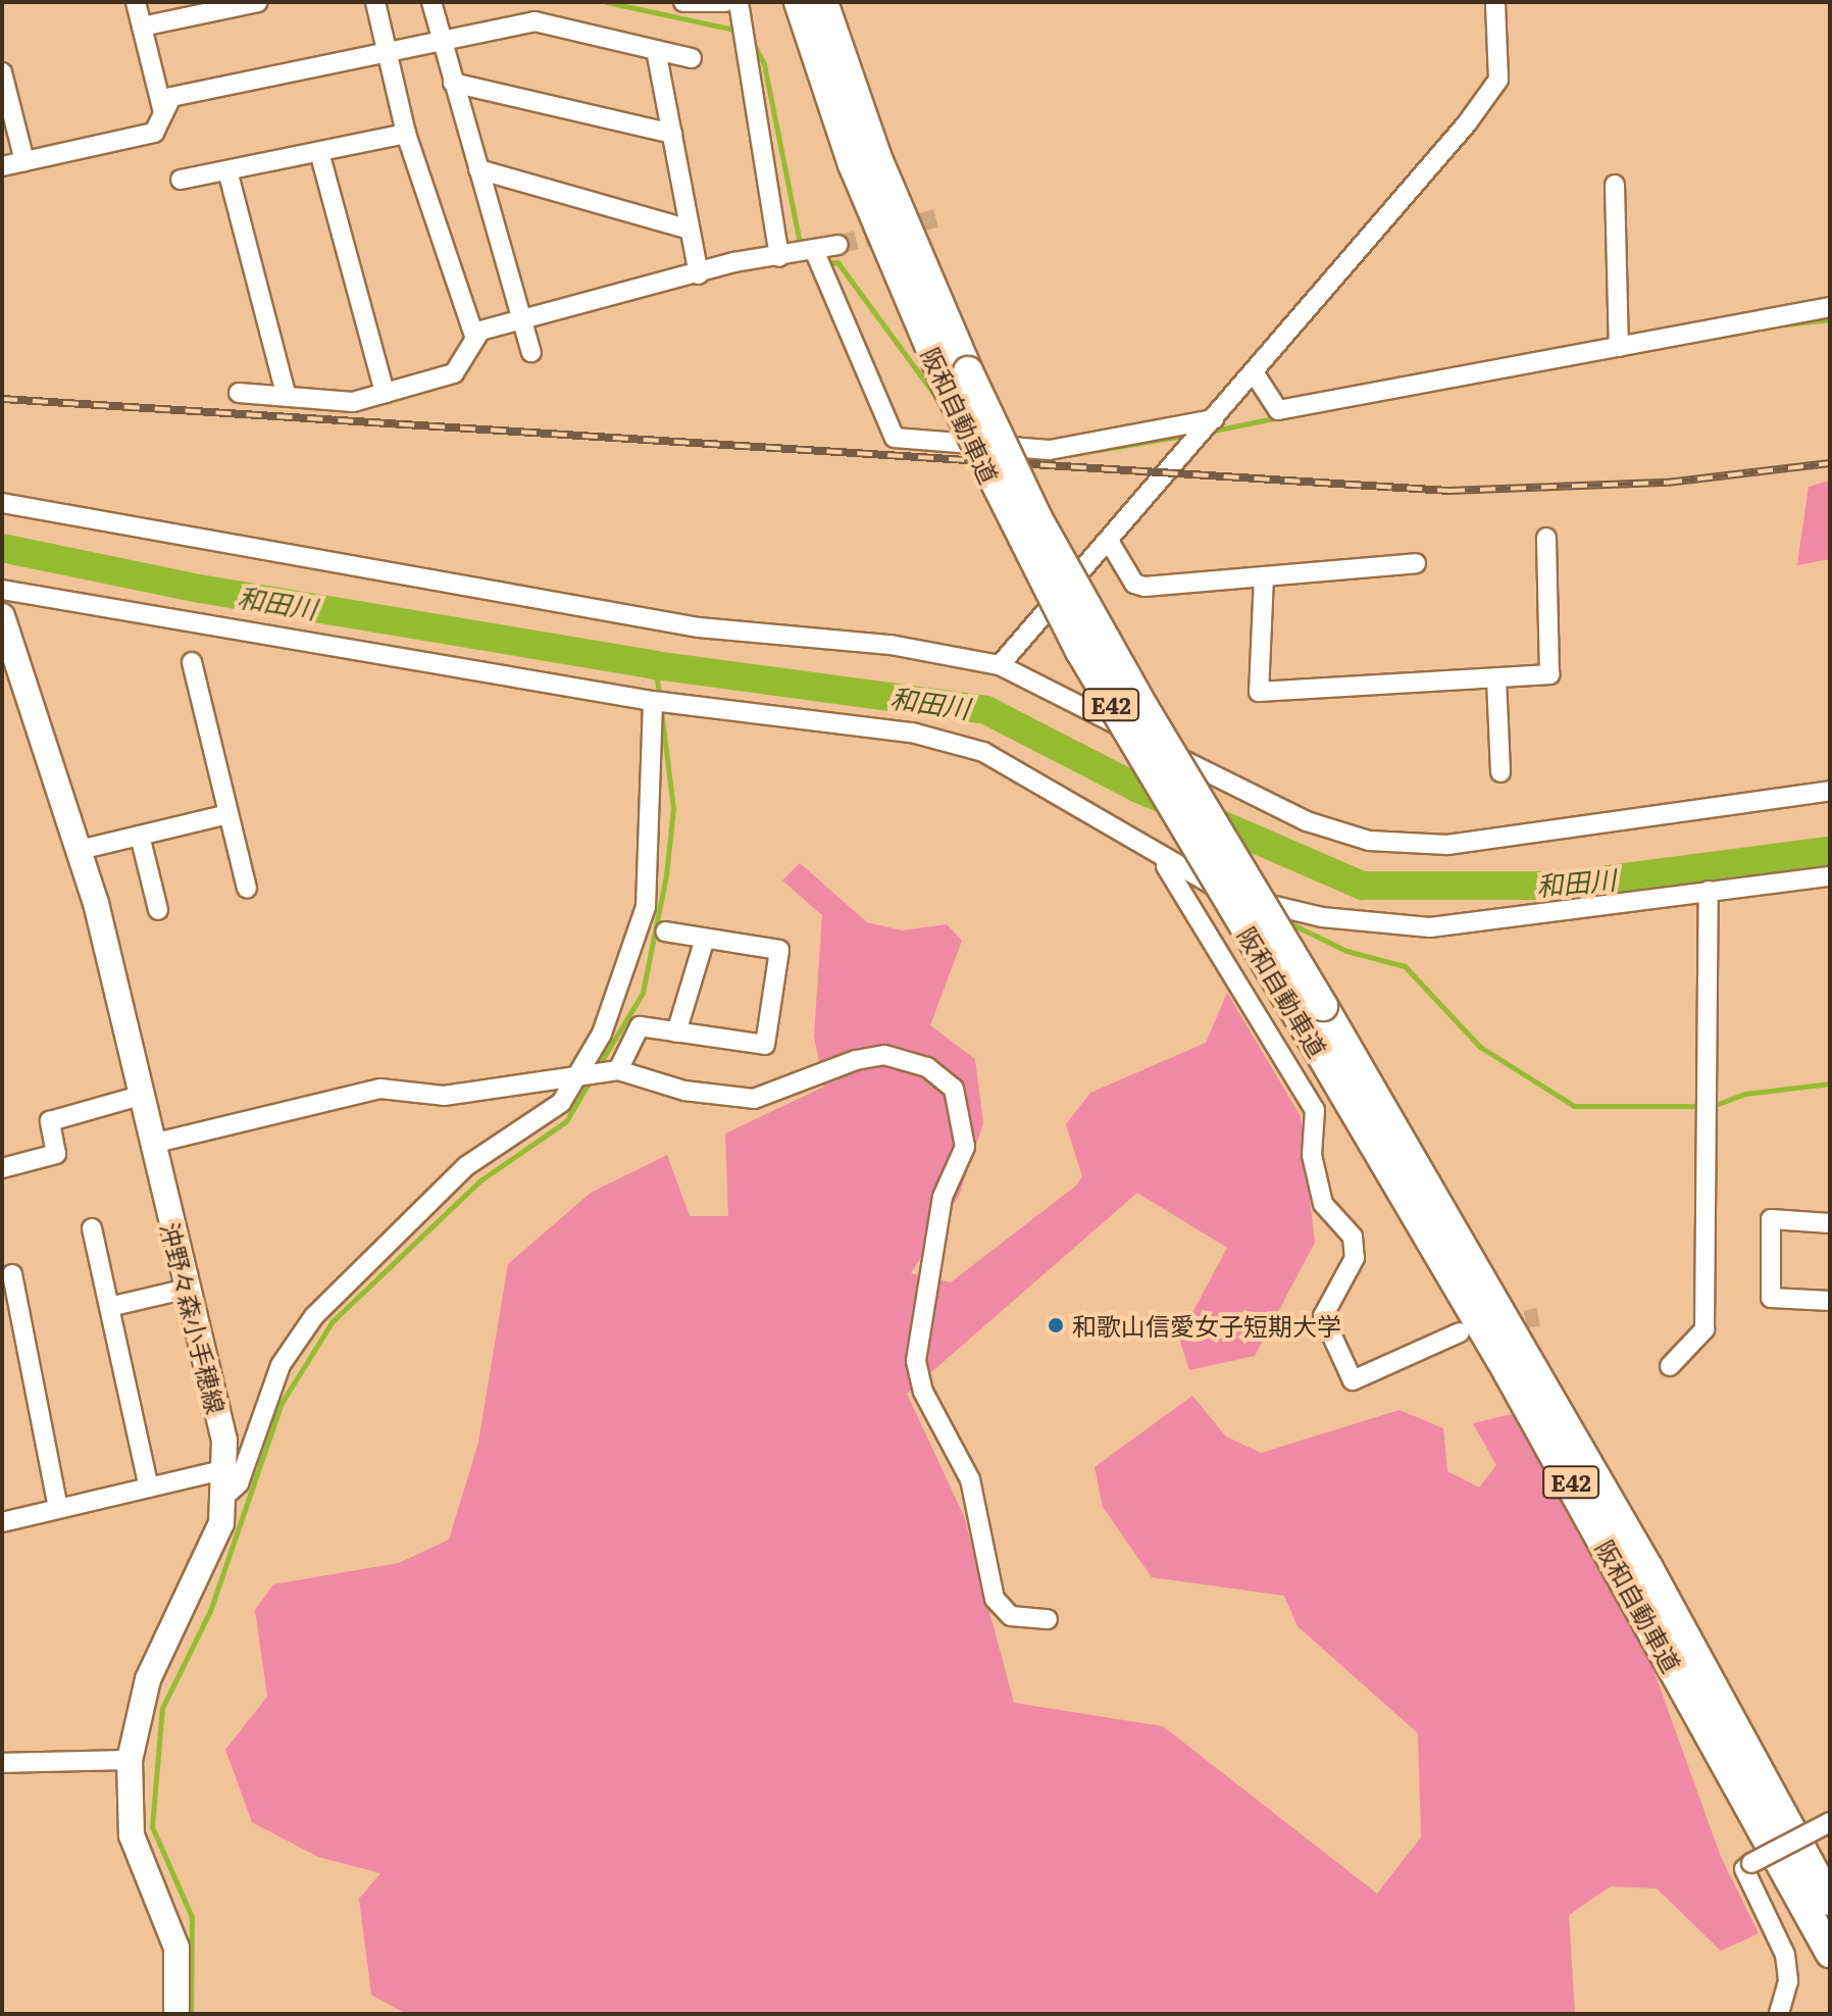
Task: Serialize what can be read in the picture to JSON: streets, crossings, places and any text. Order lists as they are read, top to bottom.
{
  "streets": {
    "highway": ["阪和自動車道", "E42"],
    "main road": ["沖野々森小手穂線"]
  },
  "water": ["和田川"],
  "places": ["和歌山信愛女子短期大学"]
}
